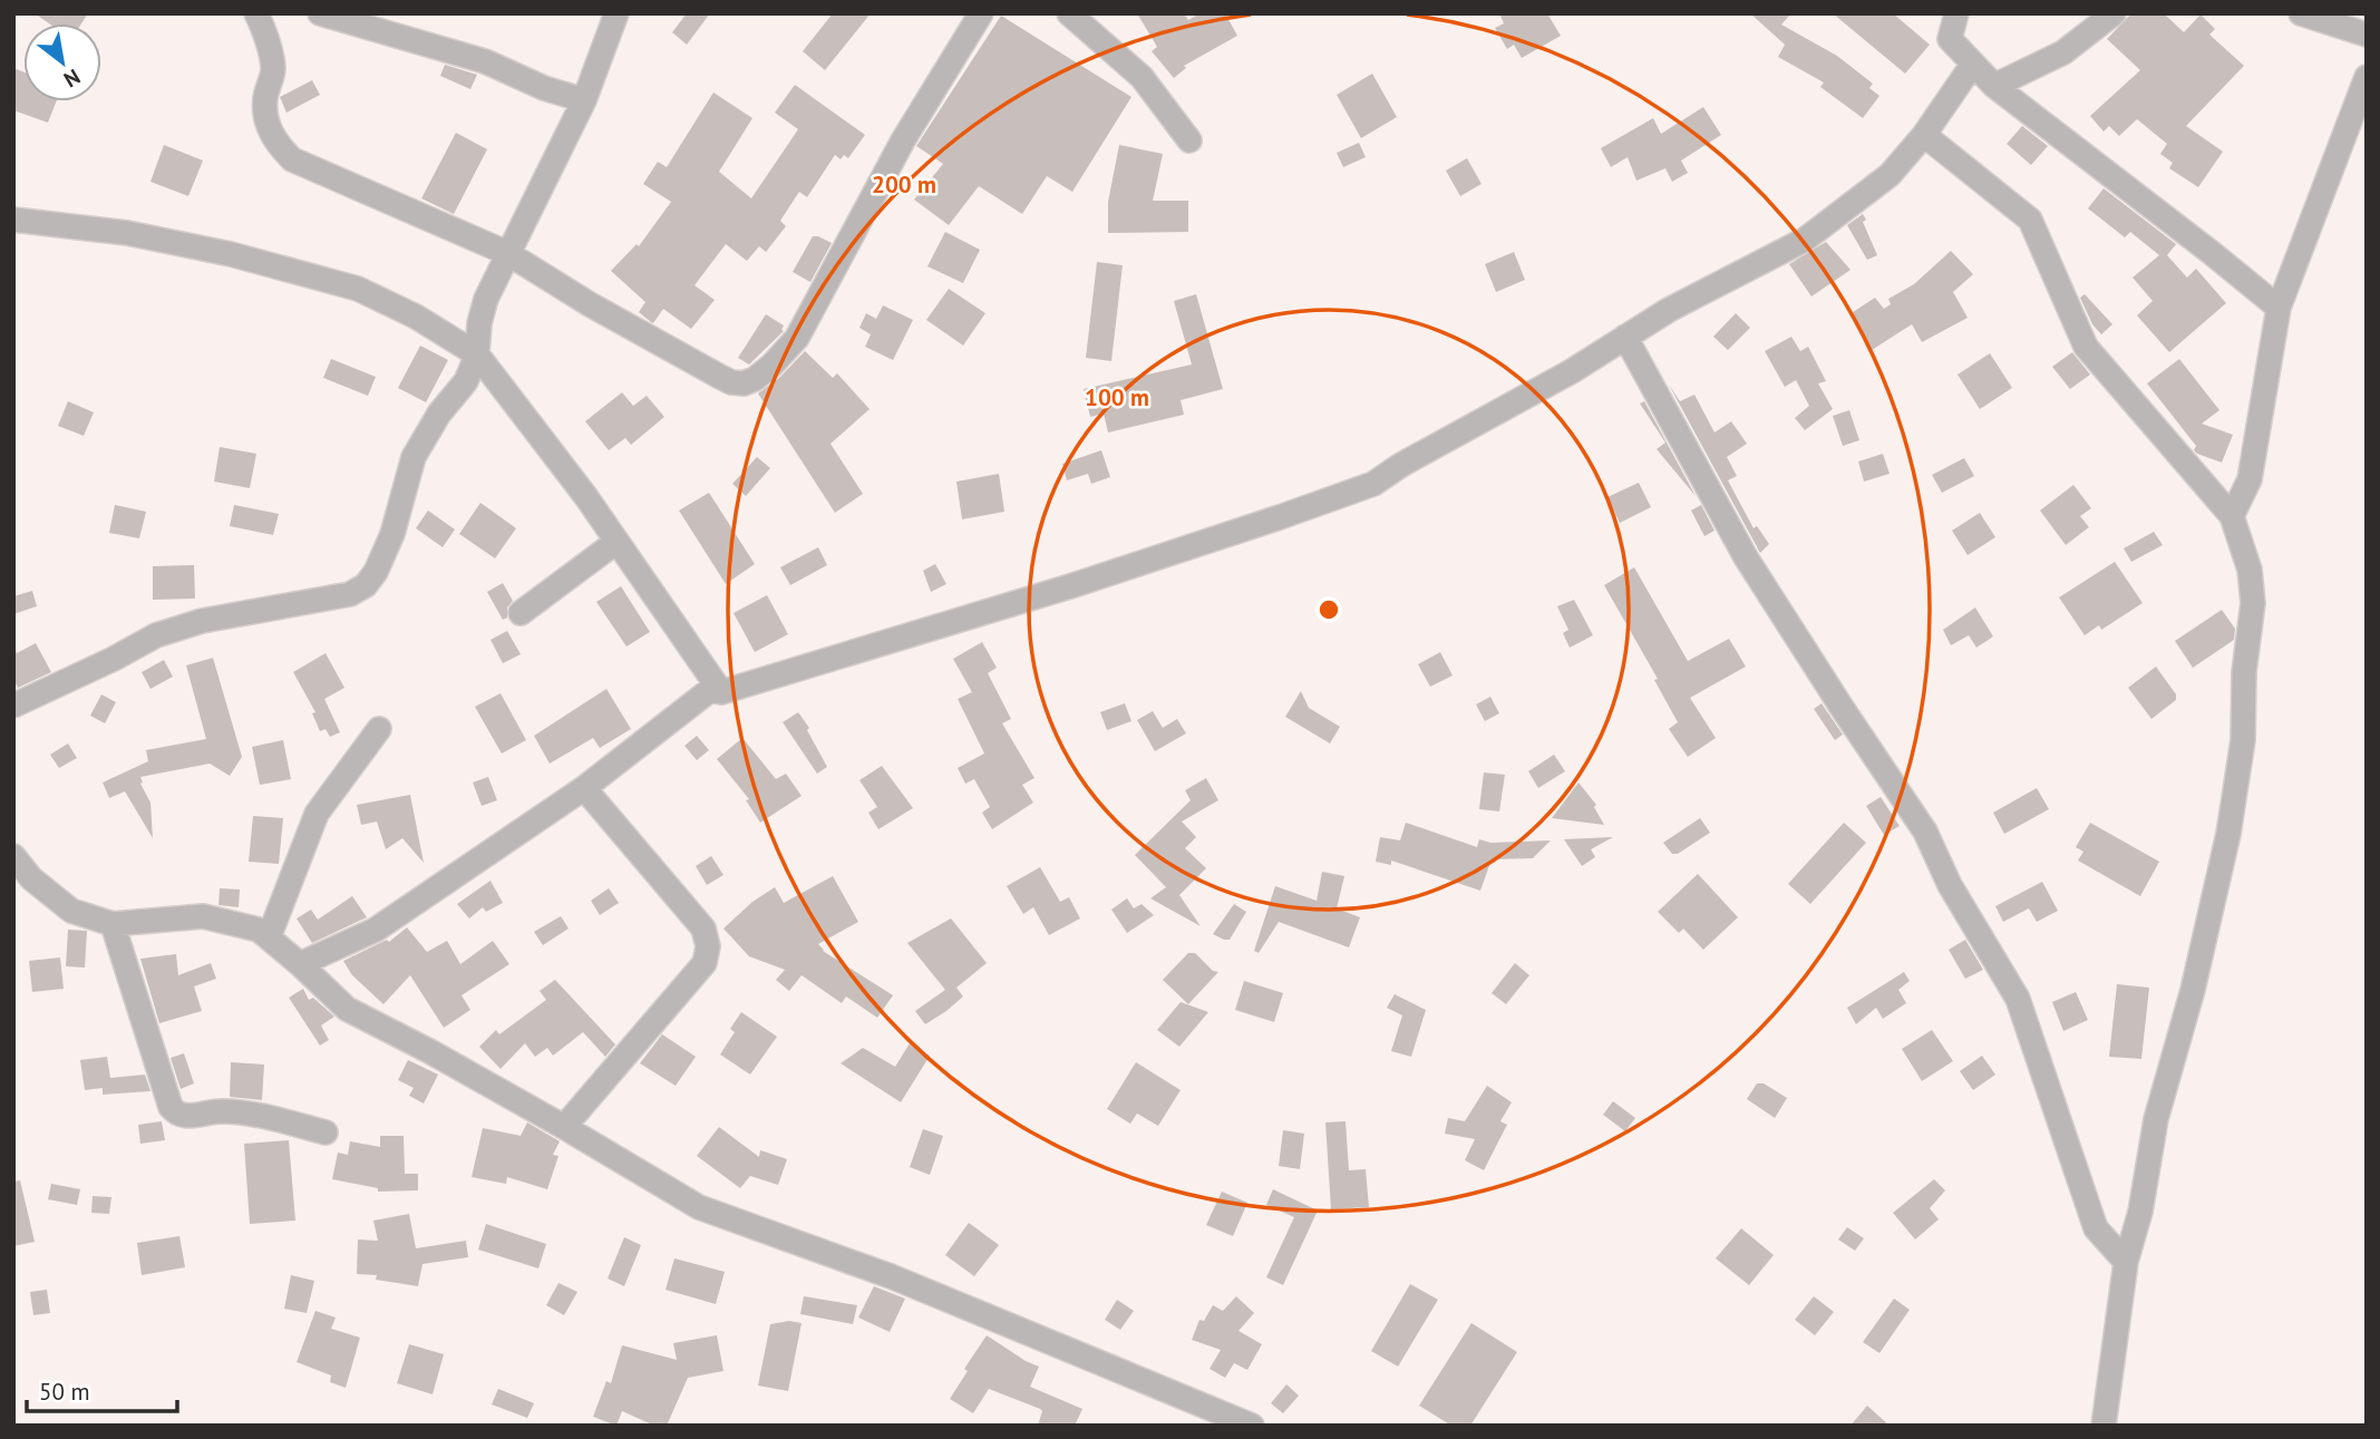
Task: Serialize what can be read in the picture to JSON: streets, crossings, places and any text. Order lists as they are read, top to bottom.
{
  "scale_bar": "50 m",
  "north": "bottom right",
  "rings": ["200 m", "100 m"]
}
